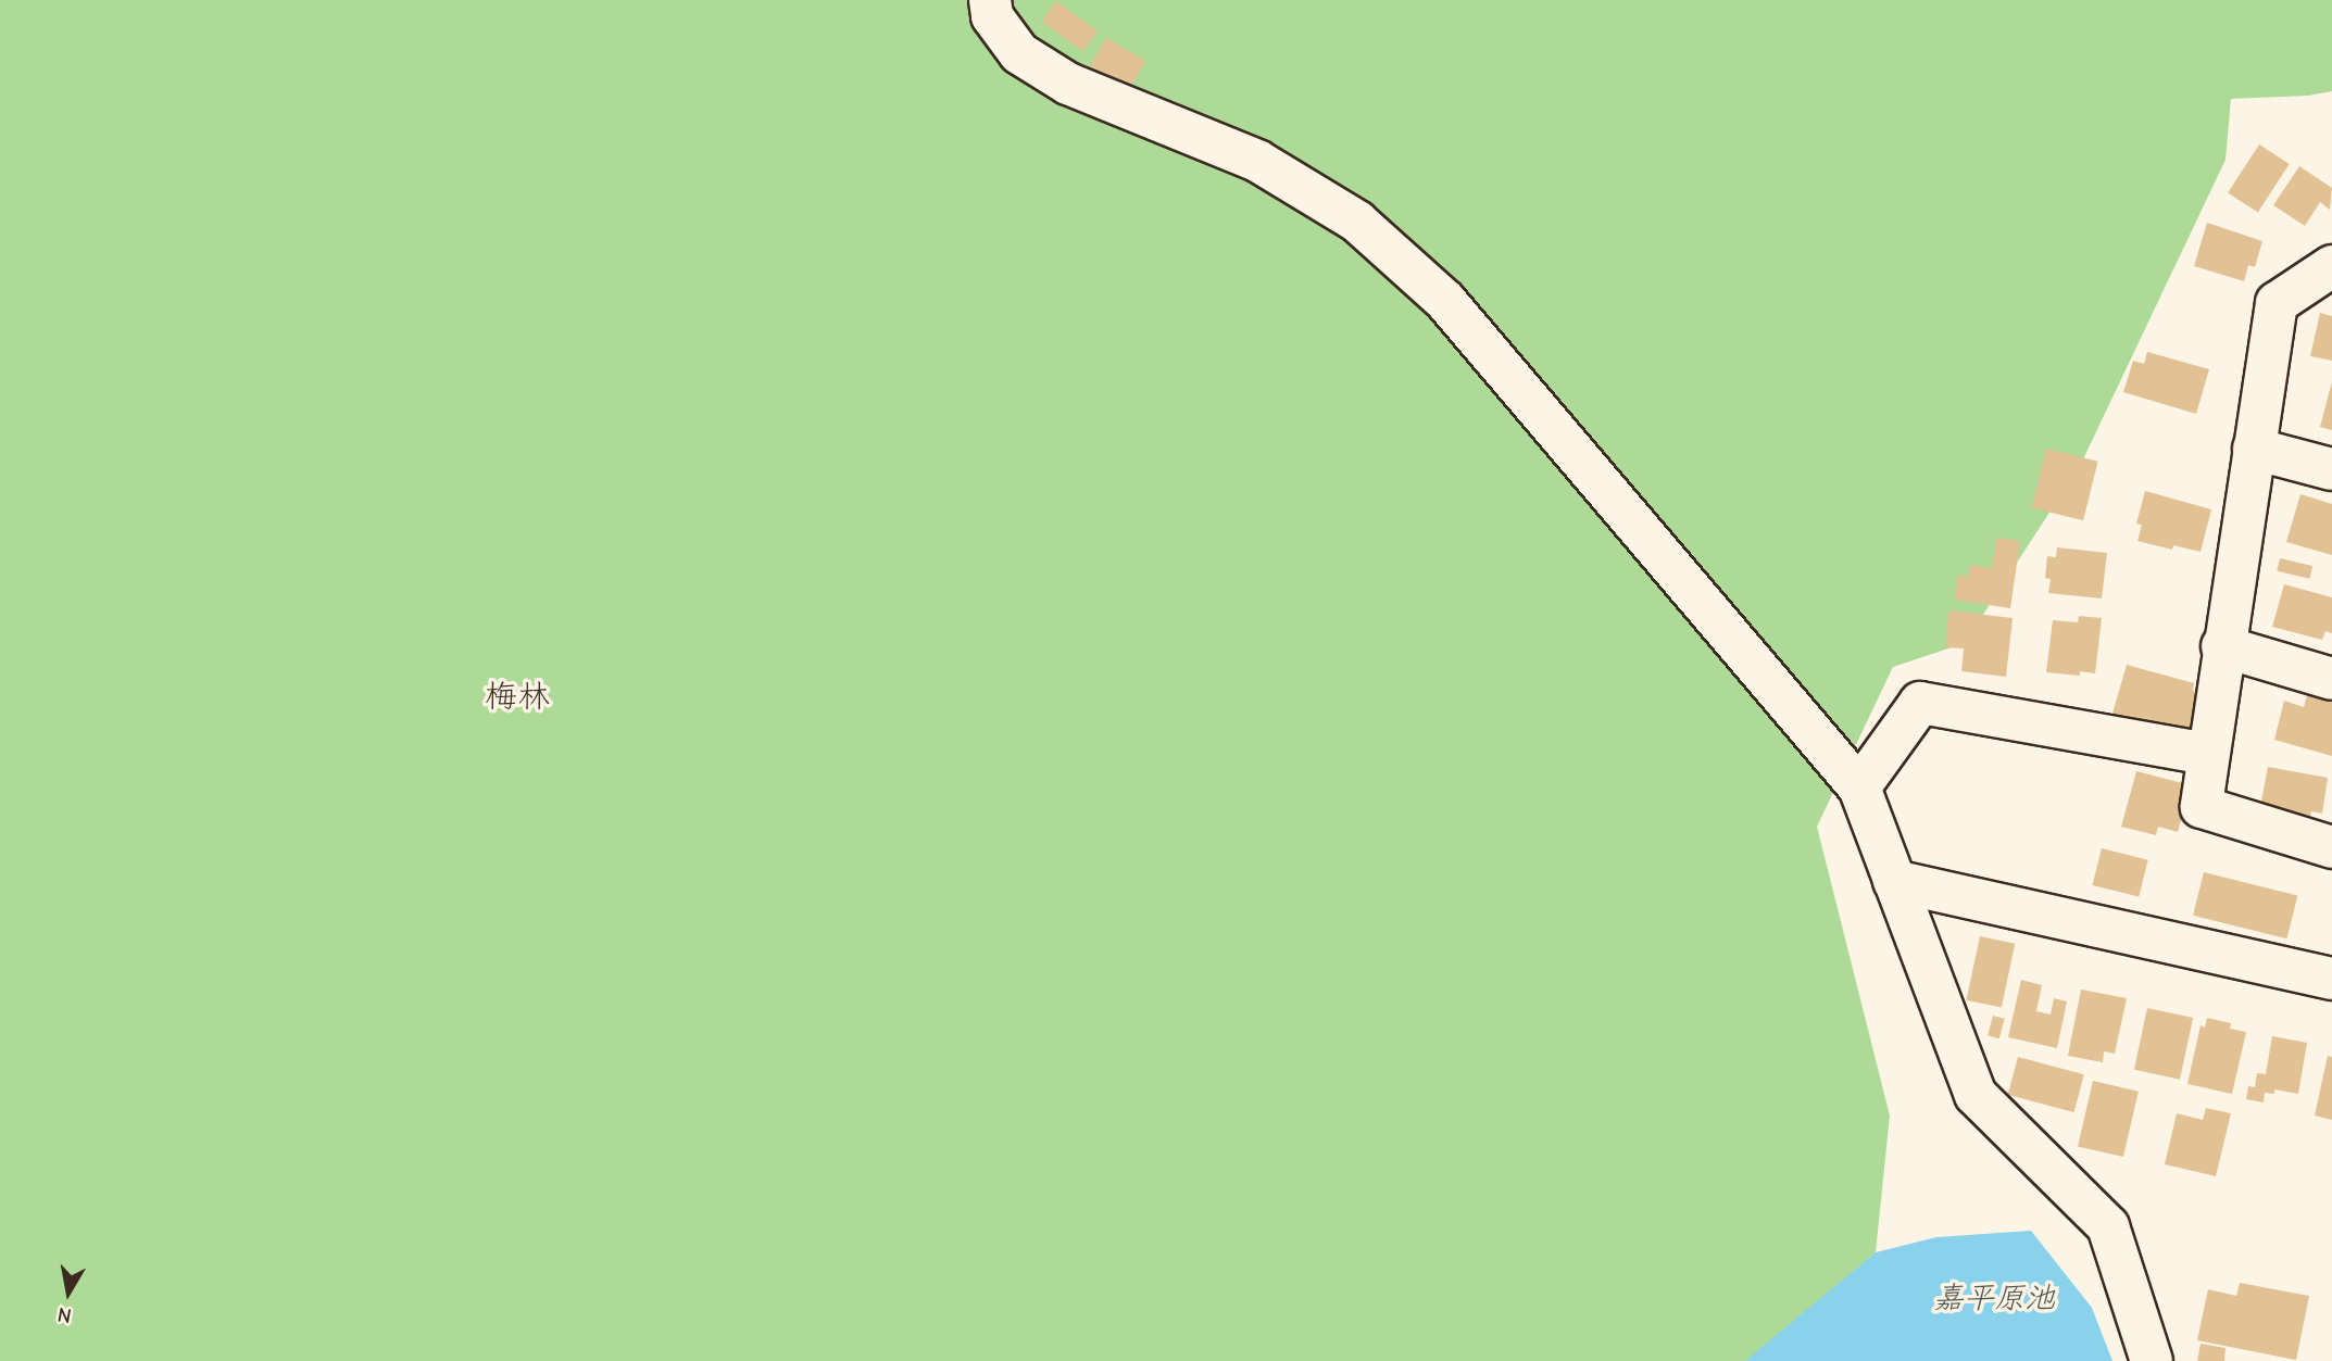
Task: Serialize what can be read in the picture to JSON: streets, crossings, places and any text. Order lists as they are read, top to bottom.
{
  "districts": ["梅林"],
  "water": ["嘉平原池"],
  "north": "bottom"
}
